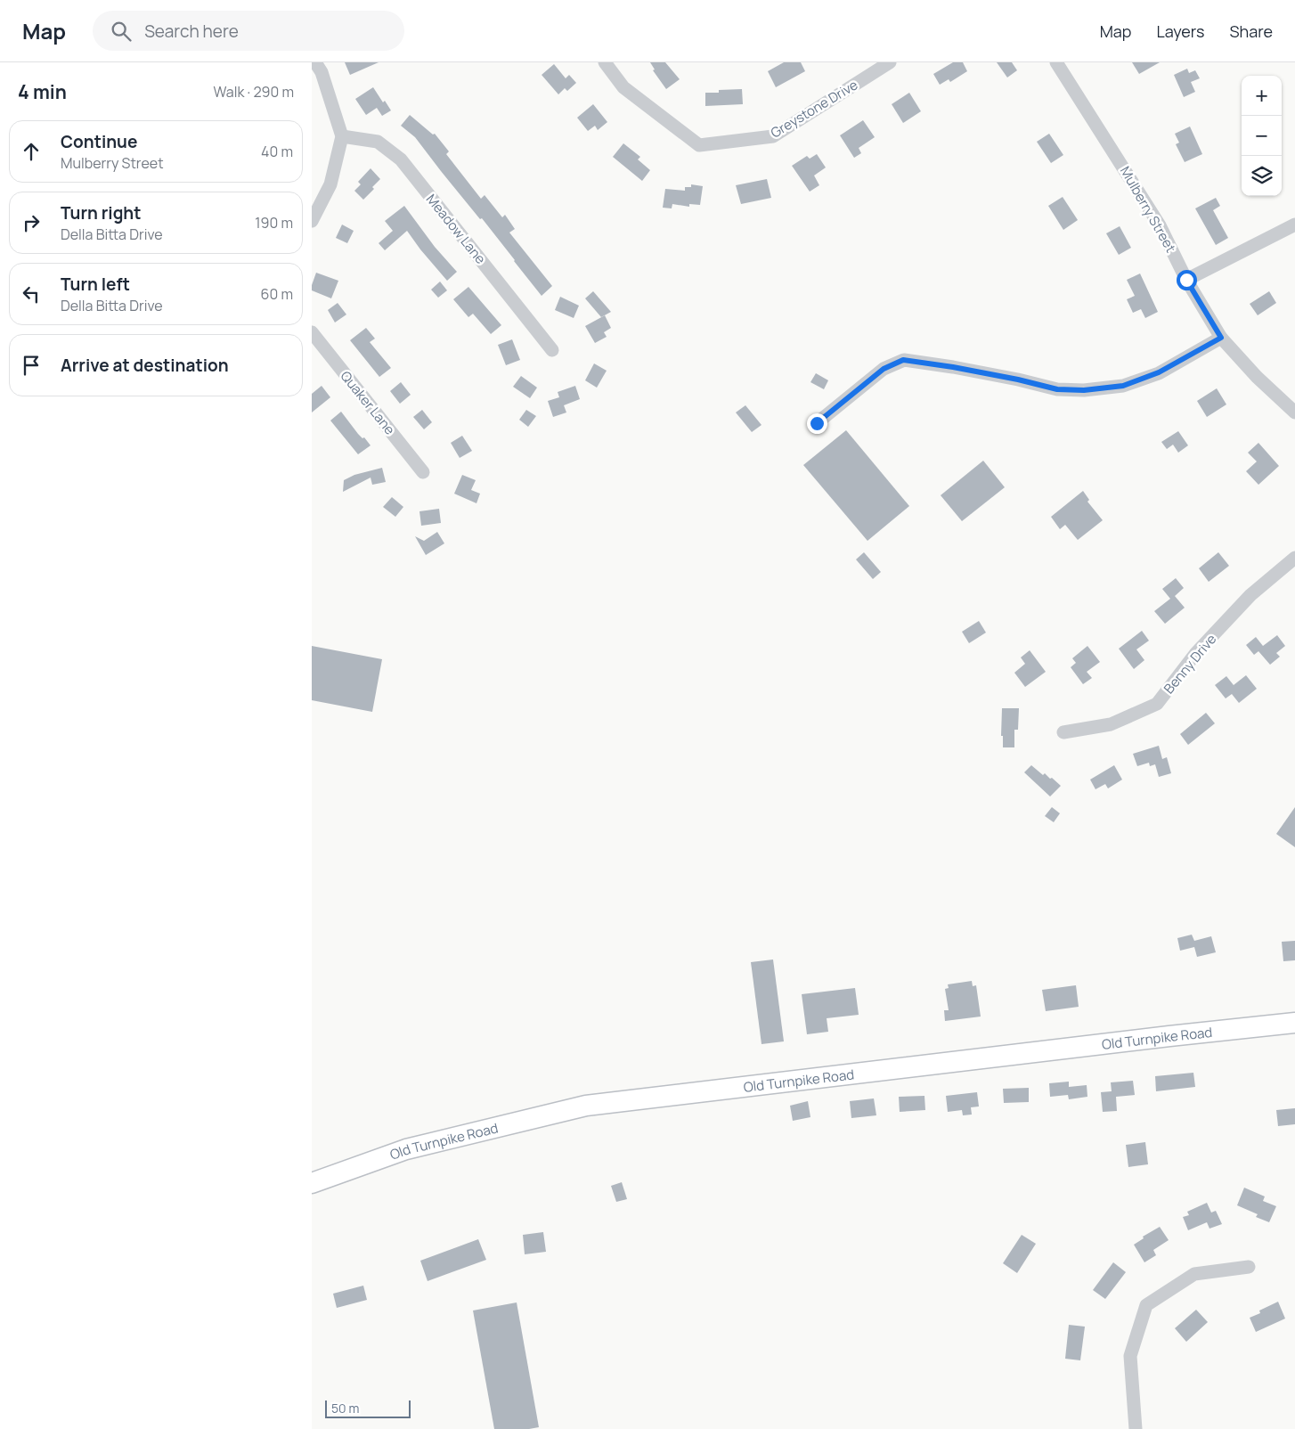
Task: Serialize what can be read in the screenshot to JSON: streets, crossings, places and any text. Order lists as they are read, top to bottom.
{
  "streets": {
    "main road": ["Old Turnpike Road"],
    "street": [
      "Greystone Drive",
      "Mulberry Street",
      "Meadow Lane",
      "Quaker Lane",
      "Benny Drive"
    ]
  },
  "scale_bar": "50 m",
  "page": {
    "header": "Map",
    "search": "Search here",
    "nav": ["Map", "Layers", "Share"],
    "heading": ["4 min", "Walk · 290 m"],
    "map_buttons": ["+", "−"],
    "list": [
      ["Continue", "Mulberry Street", "40 m"],
      ["Turn right", "Della Bitta Drive", "190 m"],
      ["Turn left", "Della Bitta Drive", "60 m"],
      "Arrive at destination"
    ],
    "scale": "50 m"
  }
}
